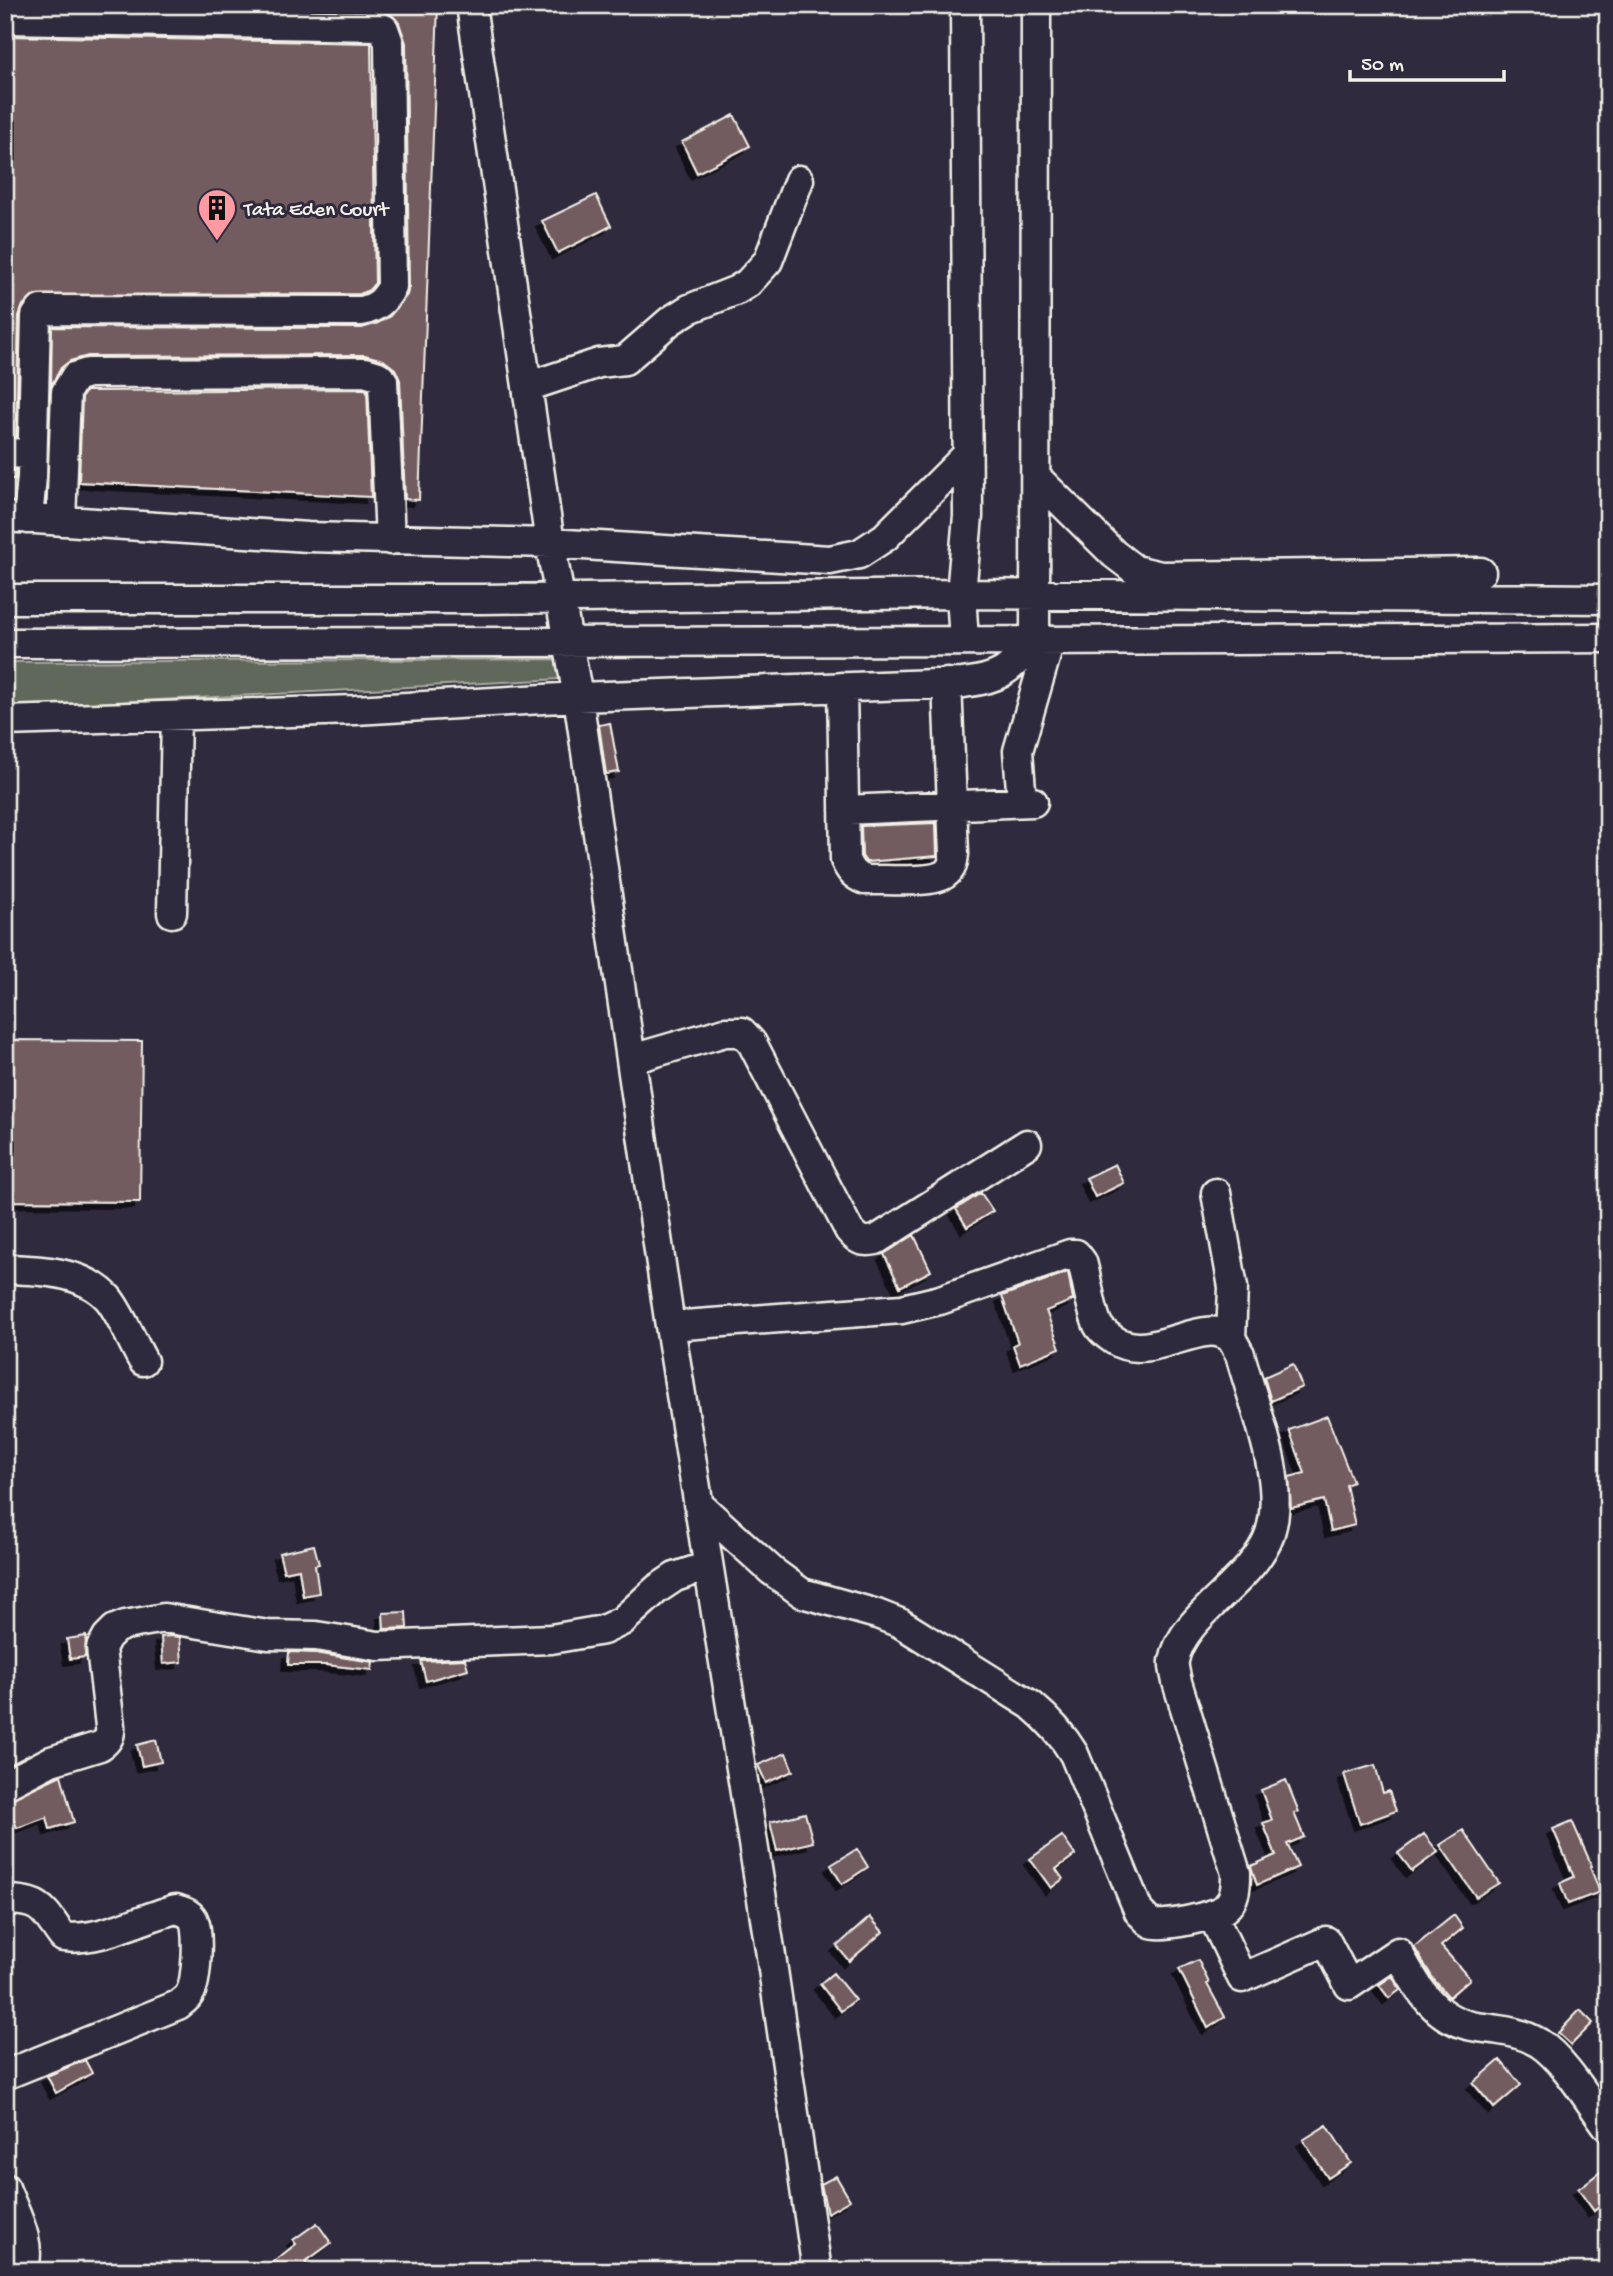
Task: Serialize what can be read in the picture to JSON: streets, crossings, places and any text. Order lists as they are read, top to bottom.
{
  "places": {
    "building": ["Tata Eden Court"]
  },
  "scale_bar": "50 m"
}
